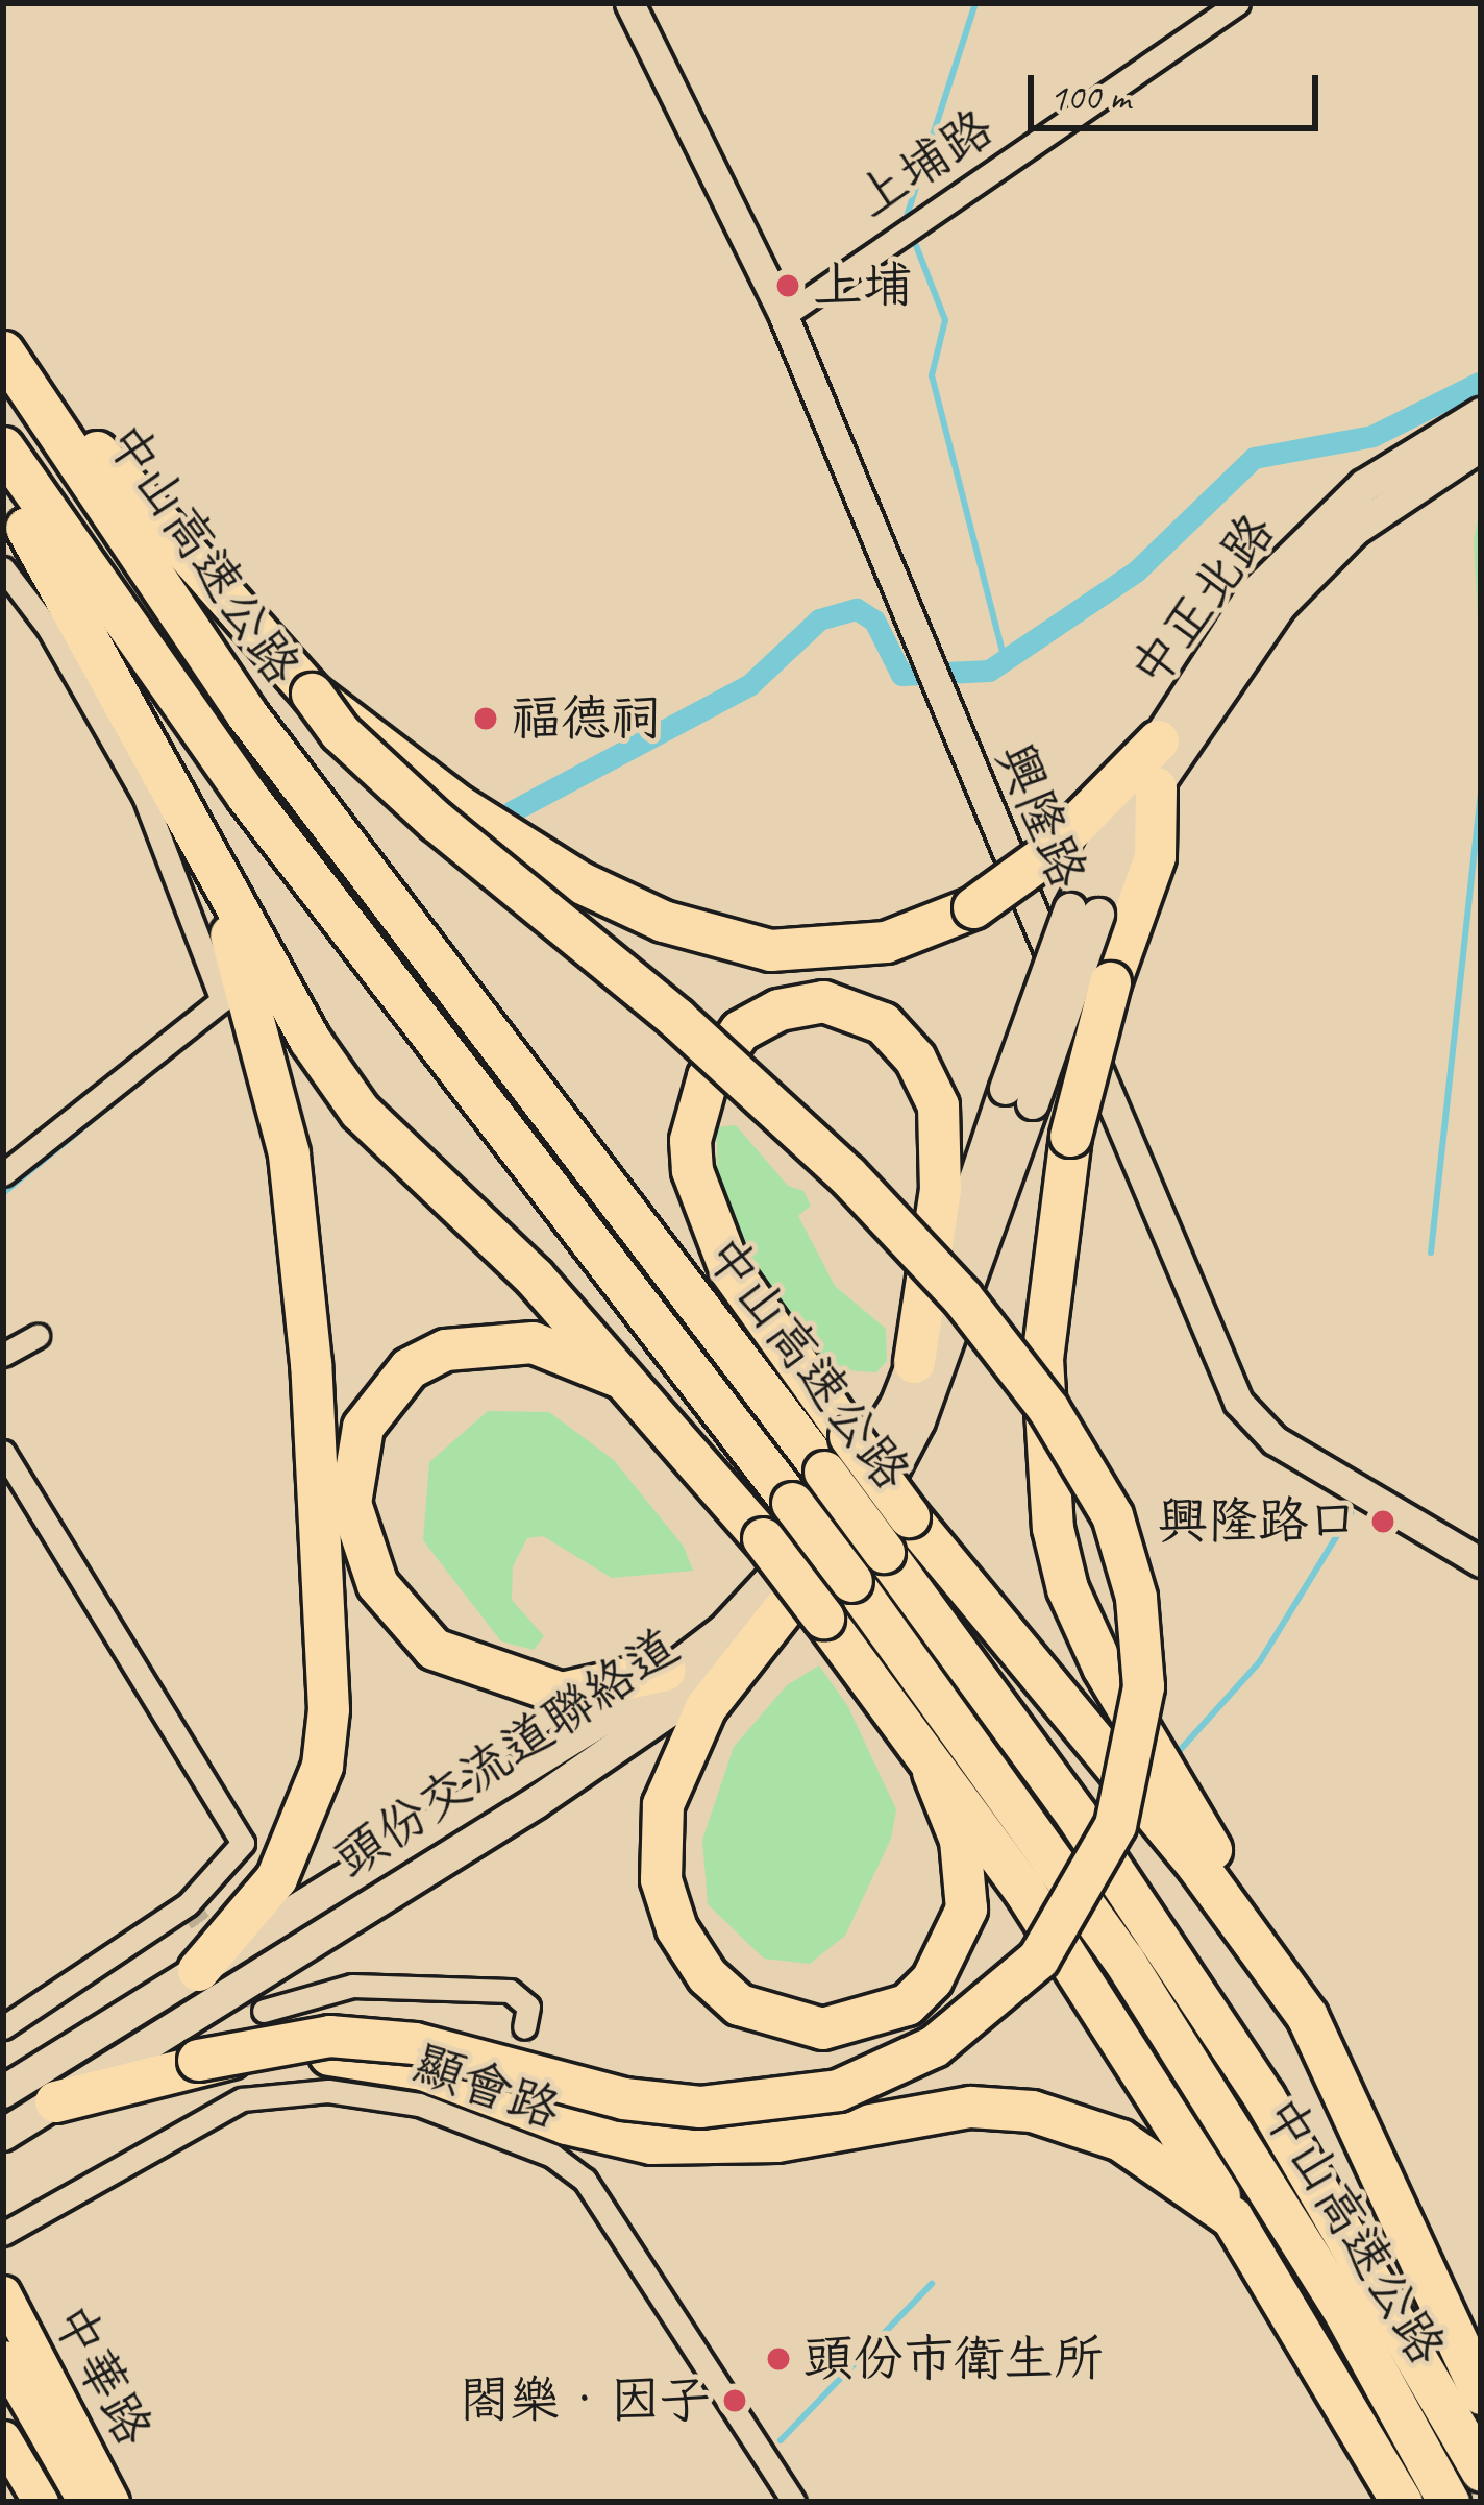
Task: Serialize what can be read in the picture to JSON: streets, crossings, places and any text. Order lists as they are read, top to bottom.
{
  "streets": {
    "highway": ["中山高速公路"],
    "main road": ["中正北路", "頭份交流道聯絡道", "中華路"],
    "street": ["上埔路", "興隆路", "顯會路"]
  },
  "crossings": [
    ["上埔路", "興隆路"],
    ["中正北路", "頭份交流道聯絡道"]
  ],
  "places": [
    "上埔",
    "福德祠",
    "興隆路口",
    "頭份市衛生所",
    "閤樂‧因子"
  ],
  "scale_bar": "100 m"
}
